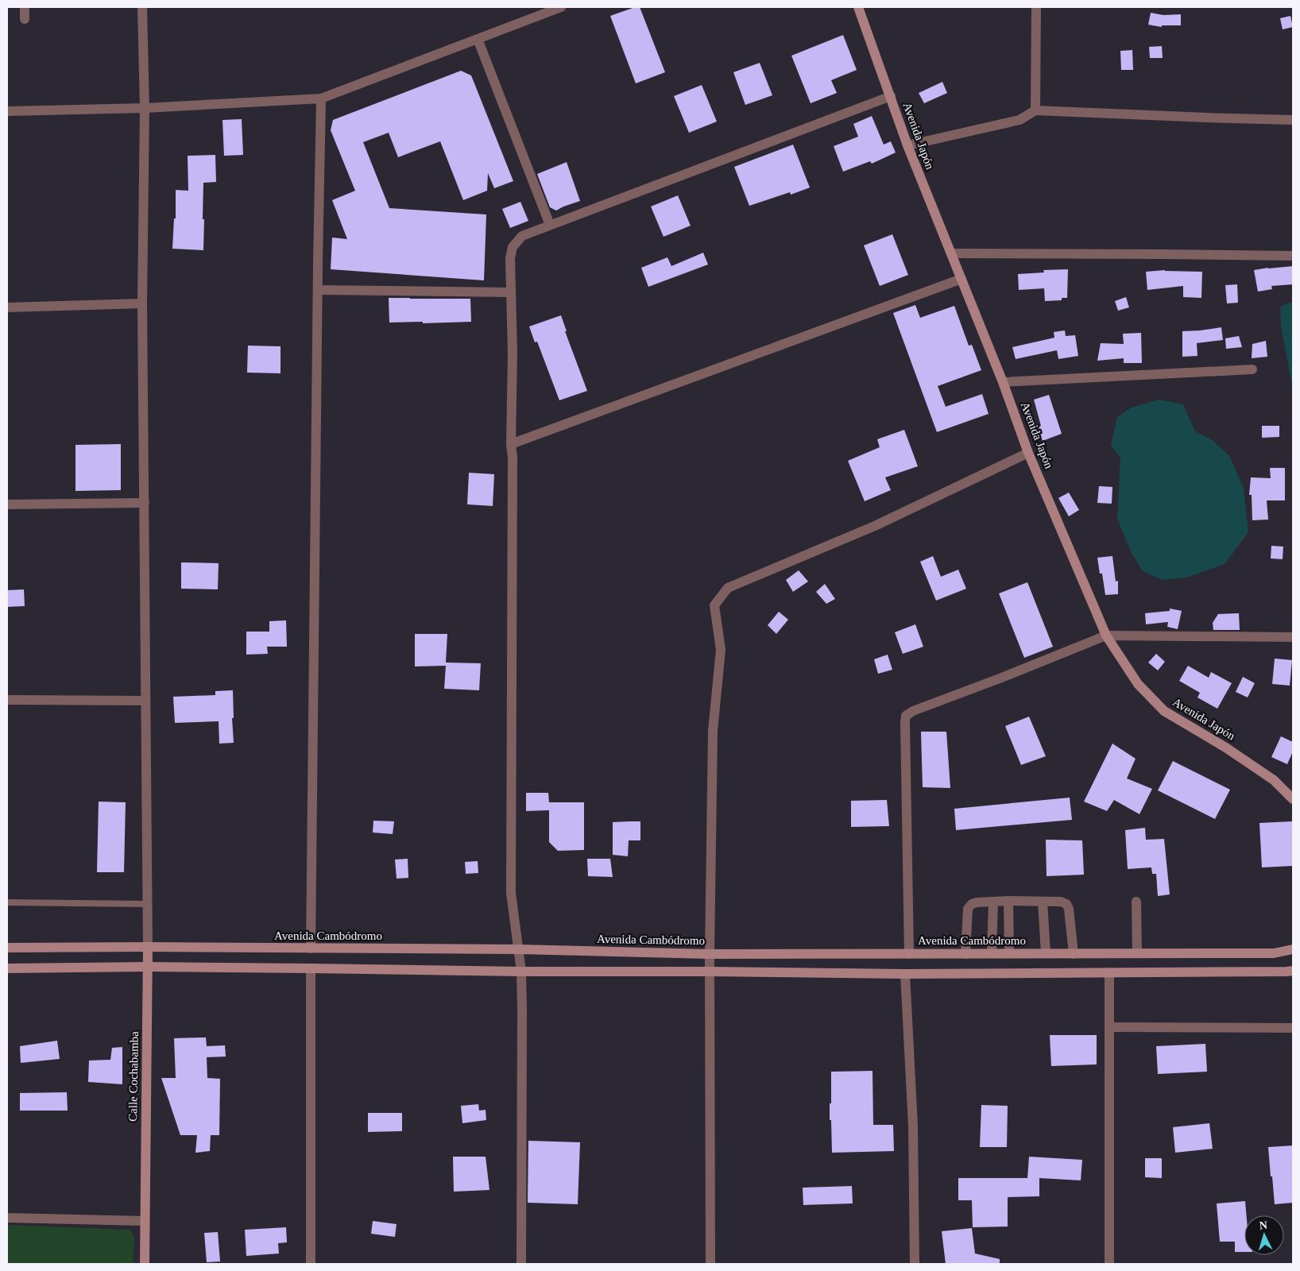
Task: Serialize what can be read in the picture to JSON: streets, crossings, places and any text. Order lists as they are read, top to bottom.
{
  "streets": {
    "street": ["Avenida Japón", "Avenida Cambódromo", "Calle Cochabamba"]
  },
  "crossings": [
    ["Avenida Cambódromo", "Calle Cochabamba"]
  ],
  "north": "top"
}
